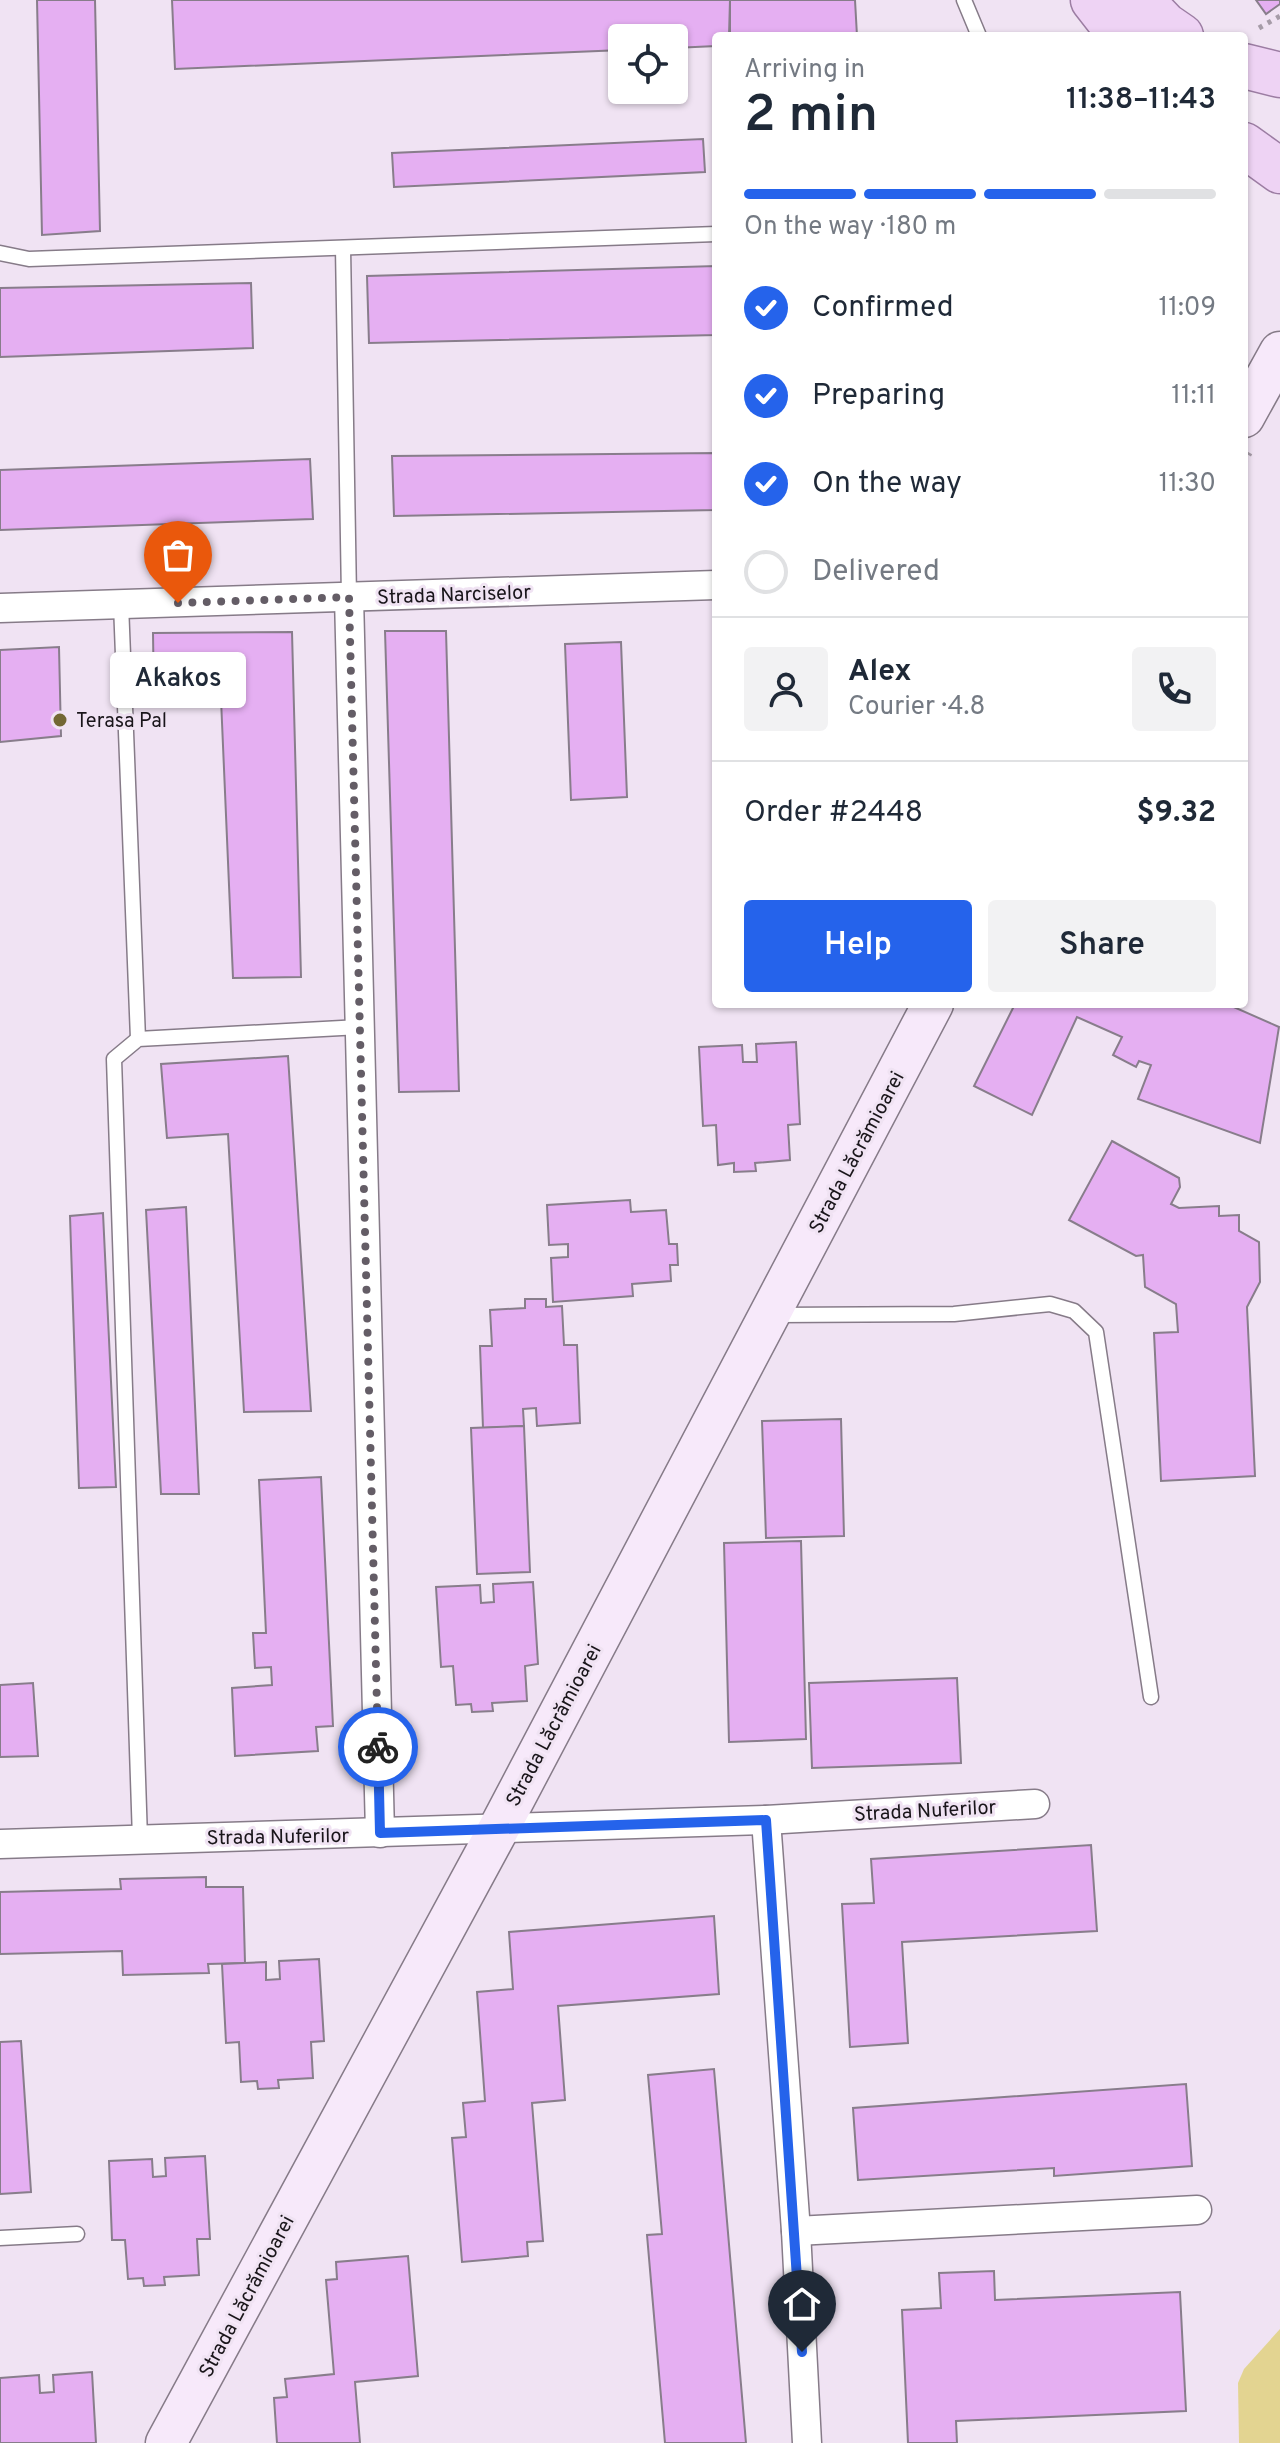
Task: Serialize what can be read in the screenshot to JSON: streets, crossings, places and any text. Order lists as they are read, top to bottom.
{
  "streets": {
    "main road": ["Strada Lăcrămioarei"],
    "street": ["Strada Narciselor", "Strada Nuferilor"]
  },
  "crossings": [
    ["Strada Lăcrămioarei", "Strada Nuferilor"]
  ],
  "places": ["Akakos", "Terasa Pal"],
  "page": {
    "heading": ["2 min", "Arriving in", "11:38–11:43"],
    "panel": [
      "Alex",
      "Courier · 4.8",
      "Order #2448",
      "$9.32"
    ],
    "bar": "On the way · 180 m",
    "list": [
      ["Confirmed", "11:09"],
      ["Preparing", "11:11"],
      ["On the way", "11:30"],
      "Delivered"
    ],
    "bubble": "Akakos",
    "buttons": ["Help", "Share"]
  }
}
